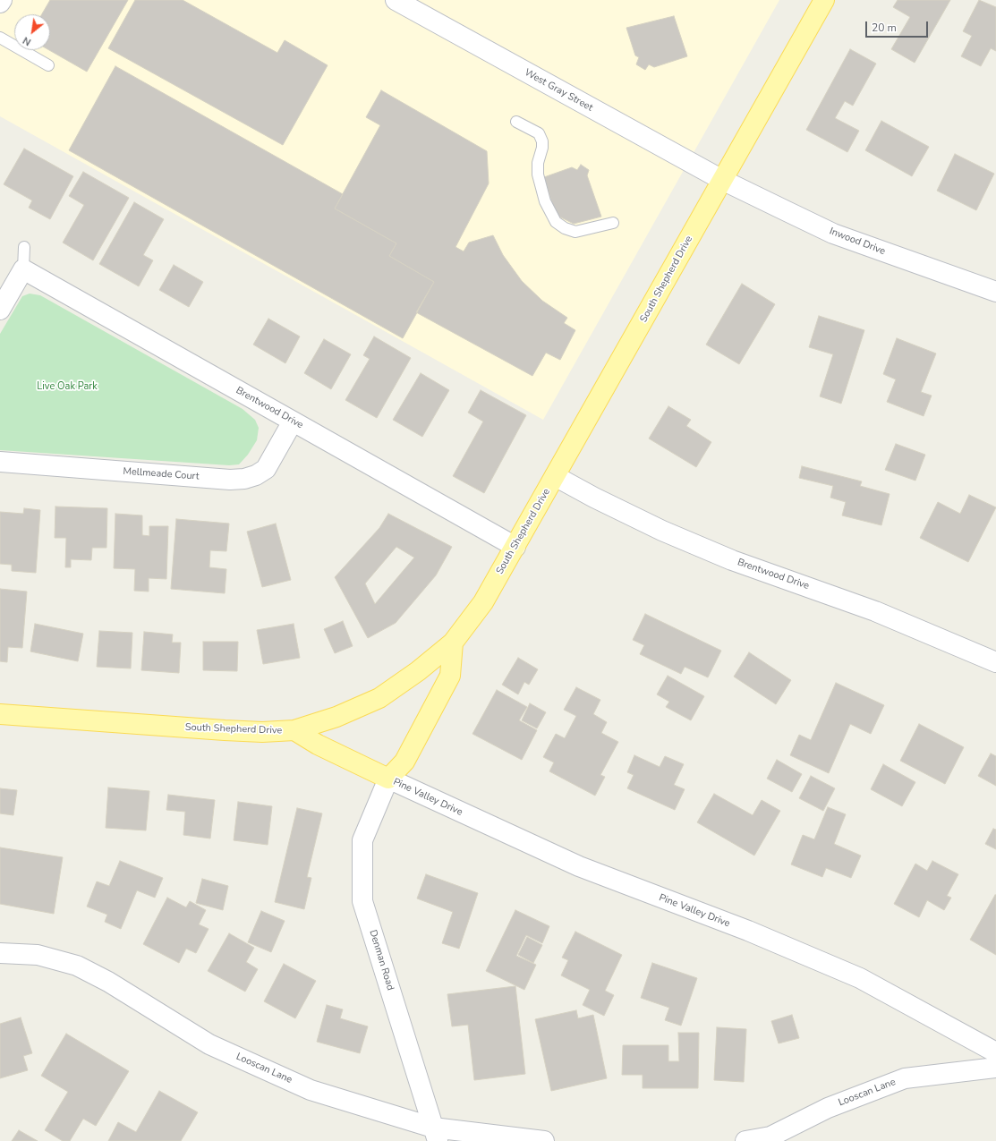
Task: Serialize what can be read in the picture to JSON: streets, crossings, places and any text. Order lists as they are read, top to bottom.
{
  "streets": {
    "main road": ["South Shepherd Drive"],
    "street": [
      "West Gray Street",
      "Inwood Drive",
      "Brentwood Drive",
      "Mellmeade Court",
      "Pine Valley Drive",
      "Denman Road",
      "Looscan Lane"
    ]
  },
  "crossings": [
    ["West Gray Street", "Inwood Drive"],
    ["West Gray Street", "South Shepherd Drive"],
    ["Inwood Drive", "South Shepherd Drive"],
    ["South Shepherd Drive", "Brentwood Drive"],
    ["Brentwood Drive", "Mellmeade Court"],
    ["Pine Valley Drive", "Denman Road"],
    ["Denman Road", "Looscan Lane"]
  ],
  "parks": ["Live Oak Park"],
  "scale_bar": "20 m",
  "north": "bottom left"
}
